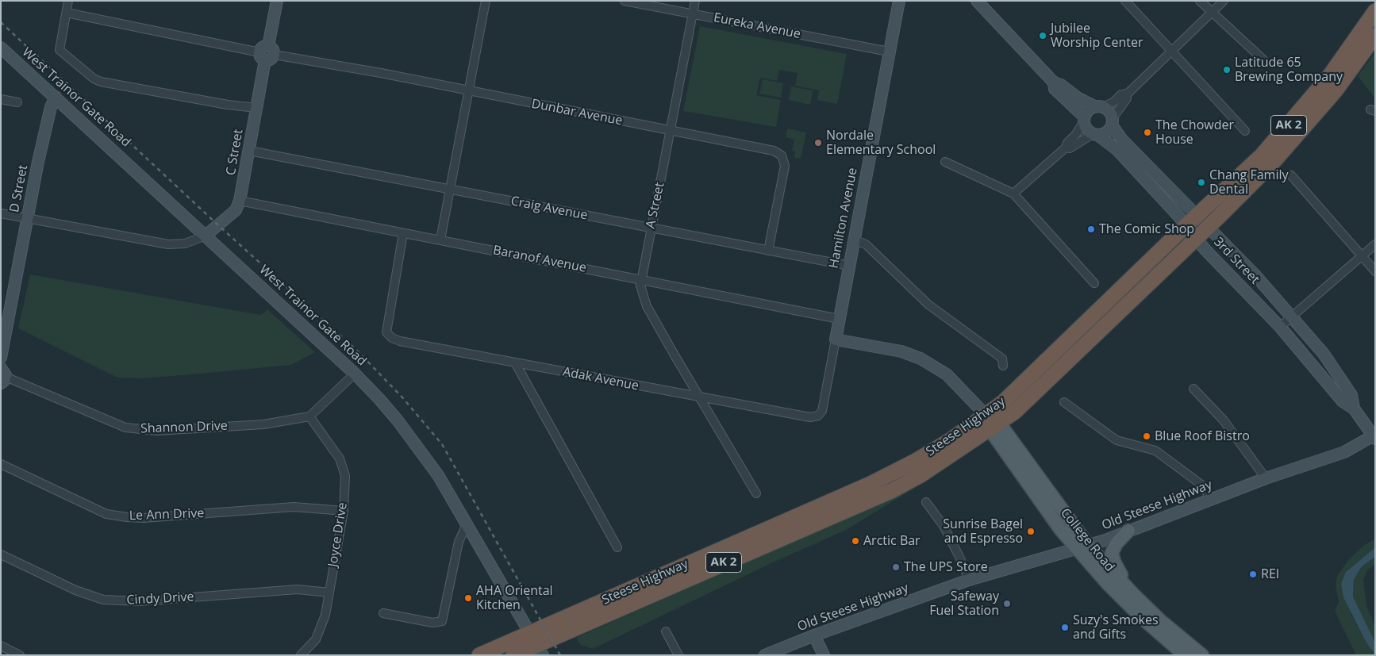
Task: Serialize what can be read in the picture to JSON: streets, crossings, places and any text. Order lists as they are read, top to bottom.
{
  "streets": {
    "highway": ["AK 2", "Steese Highway"],
    "main road": [
      "West Trainor Gate Road",
      "C Street",
      "D Street",
      "Hamilton Avenue",
      "3rd Street",
      "Old Steese Highway",
      "College Road"
    ],
    "street": [
      "Eureka Avenue",
      "Dunbar Avenue",
      "A Street",
      "Craig Avenue",
      "Baranof Avenue",
      "Adak Avenue",
      "Shannon Drive",
      "Le Ann Drive",
      "Joyce Drive",
      "Cindy Drive"
    ]
  },
  "crossings": [
    ["Eureka Avenue", "A Street"],
    ["Eureka Avenue", "Hamilton Avenue"],
    ["West Trainor Gate Road", "C Street"],
    ["West Trainor Gate Road", "D Street"],
    ["West Trainor Gate Road", "Steese Highway"],
    ["West Trainor Gate Road", "Shannon Drive"],
    ["Dunbar Avenue", "C Street"],
    ["Dunbar Avenue", "A Street"],
    ["Dunbar Avenue", "Craig Avenue"],
    ["C Street", "Craig Avenue"],
    ["C Street", "Baranof Avenue"],
    ["A Street", "Craig Avenue"],
    ["A Street", "Baranof Avenue"],
    ["A Street", "Adak Avenue"],
    ["Craig Avenue", "Hamilton Avenue"],
    ["Hamilton Avenue", "Baranof Avenue"],
    ["Hamilton Avenue", "Adak Avenue"],
    ["Hamilton Avenue", "College Road"],
    ["Baranof Avenue", "Adak Avenue"],
    ["3rd Street", "Steese Highway"],
    ["3rd Street", "Old Steese Highway"],
    ["Steese Highway", "College Road"],
    ["Shannon Drive", "Joyce Drive"],
    ["Old Steese Highway", "College Road"],
    ["Le Ann Drive", "Joyce Drive"],
    ["Joyce Drive", "Cindy Drive"]
  ],
  "places": [
    "Jubilee Worship Center",
    "Latitude 65 Brewing Company",
    "The Chowder House",
    "Nordale Elementary School",
    "Chang Family Dental",
    "The Comic Shop",
    "Blue Roof Bistro",
    "Sunrise Bagel and Espresso",
    "Arctic Bar",
    "The UPS Store",
    "REI",
    "AHA Oriental Kitchen",
    "Safeway Fuel Station",
    "Suzy's Smokes and Gifts"
  ]
}
